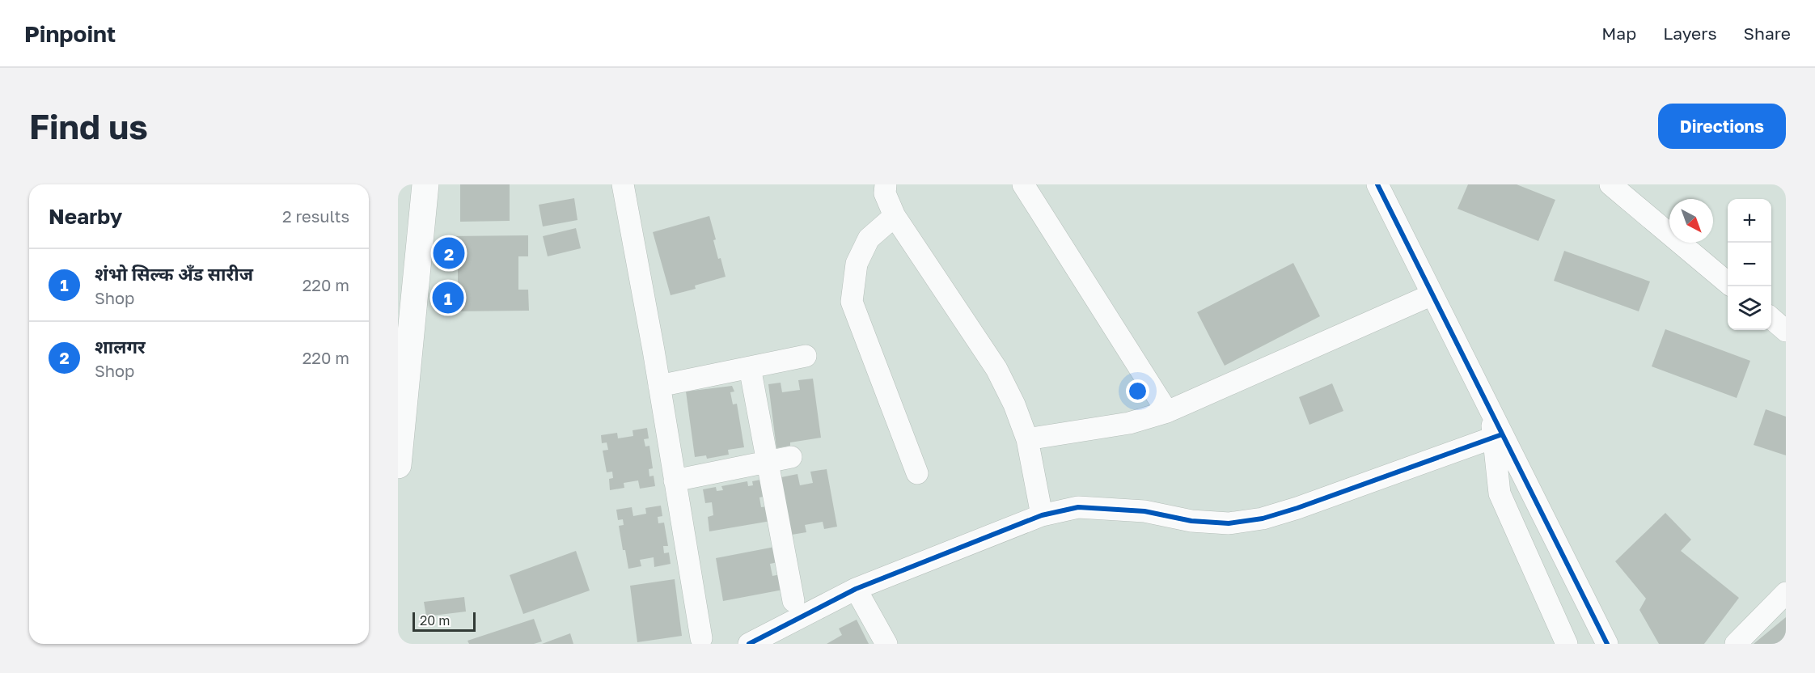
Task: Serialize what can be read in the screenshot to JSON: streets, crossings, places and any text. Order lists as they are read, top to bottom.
{
  "scale_bar": "20 m",
  "north": "bottom right",
  "page": {
    "header": "Pinpoint",
    "nav": ["Map", "Layers", "Share"],
    "buttons": "Directions",
    "title": "Find us",
    "heading": ["Nearby", "2 results"],
    "map_buttons": ["+", "−"],
    "pins": ["2", "1"],
    "list": [
      {
        "mark": "1",
        "name": "शंभो सिल्क अँड सारीज",
        "note": "Shop",
        "value": "220 m"
      },
      {
        "mark": "2",
        "name": "शालगर",
        "note": "Shop",
        "value": "220 m"
      }
    ],
    "scale": "20 m"
  }
}
